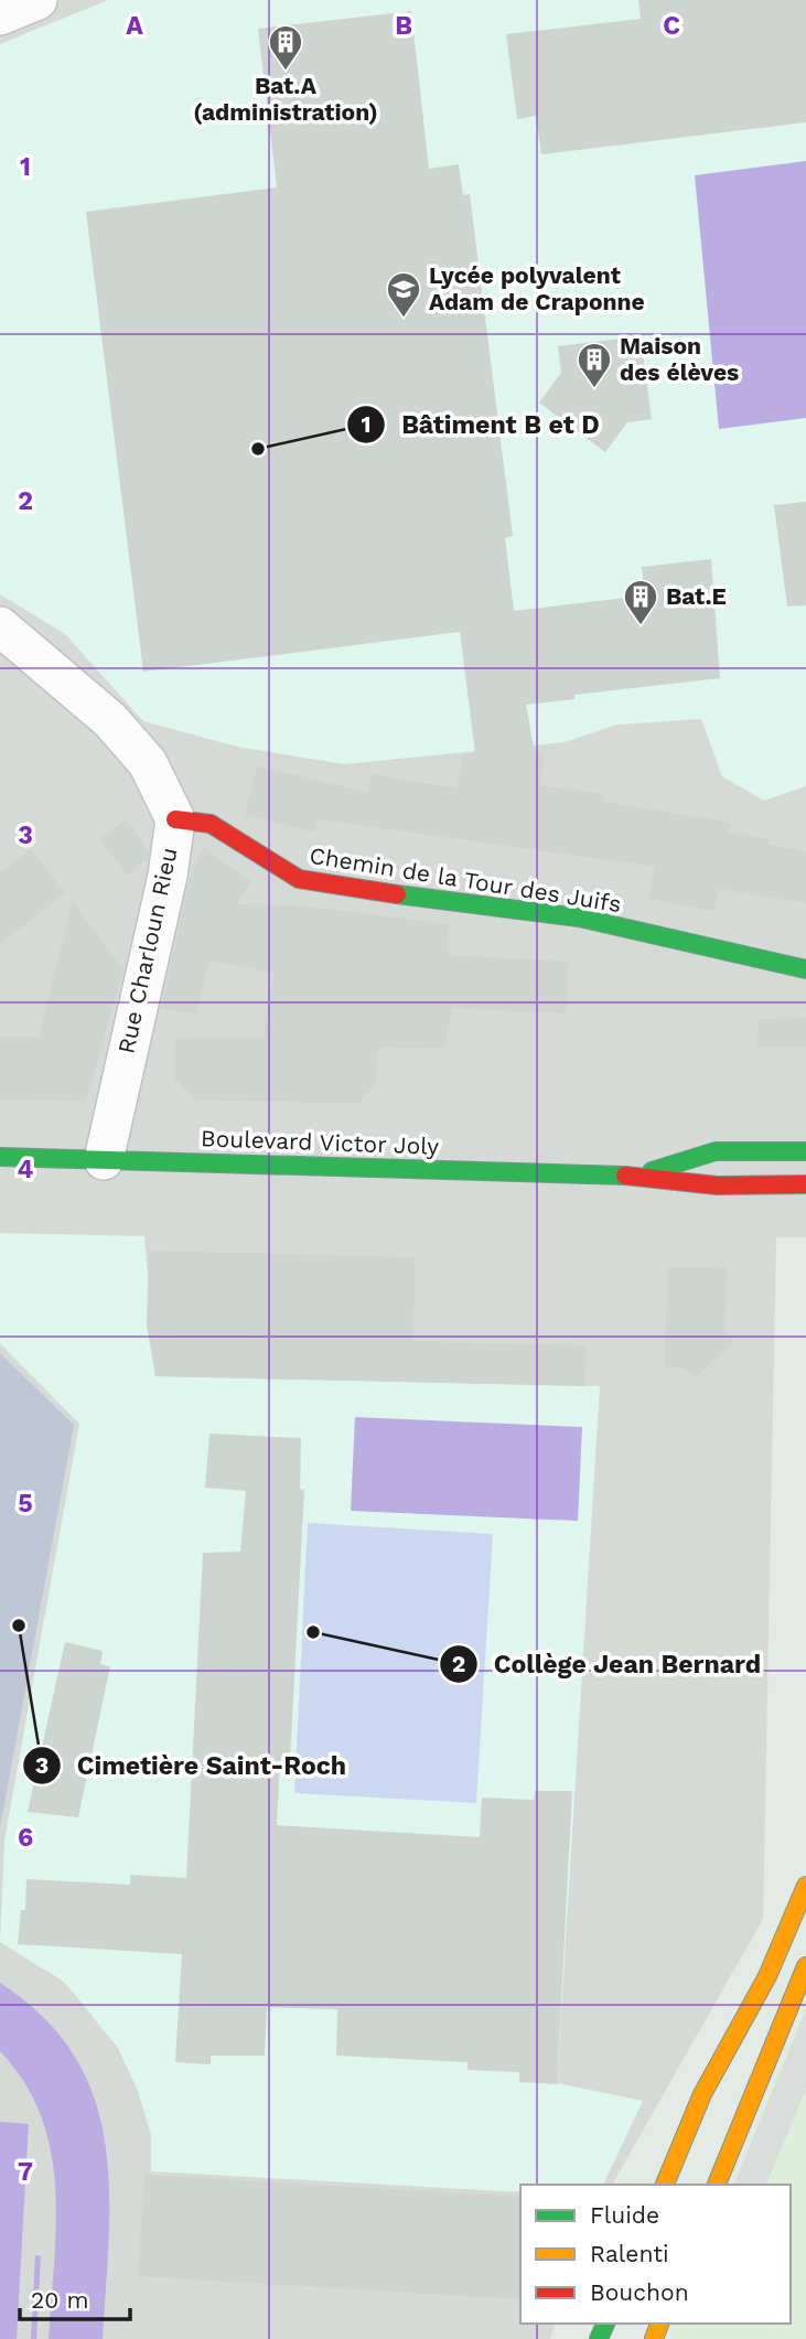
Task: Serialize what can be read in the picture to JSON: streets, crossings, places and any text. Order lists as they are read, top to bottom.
{
  "streets": {
    "main road": ["Chemin de la Tour des Juifs", "Boulevard Victor Joly"],
    "street": ["Rue Charloun Rieu"]
  },
  "crossings": [
    ["Chemin de la Tour des Juifs", "Rue Charloun Rieu"],
    ["Rue Charloun Rieu", "Boulevard Victor Joly"]
  ],
  "places": {
    "building": ["Bat.A (administration)", "Maison des élèves", "Bat.E"],
    "school or university": ["Lycée polyvalent Adam de Craponne"],
    "other": ["Bâtiment B et D", "Cimetière Saint-Roch", "Collège Jean Bernard"]
  },
  "legend": ["Fluide", "Ralenti", "Bouchon"],
  "scale_bar": "20 m",
  "grid": {
    "columns": ["A", "B", "C"],
    "rows": [
      "1",
      "2",
      "3",
      "4",
      "5",
      "6",
      "7"
    ]
  }
}
